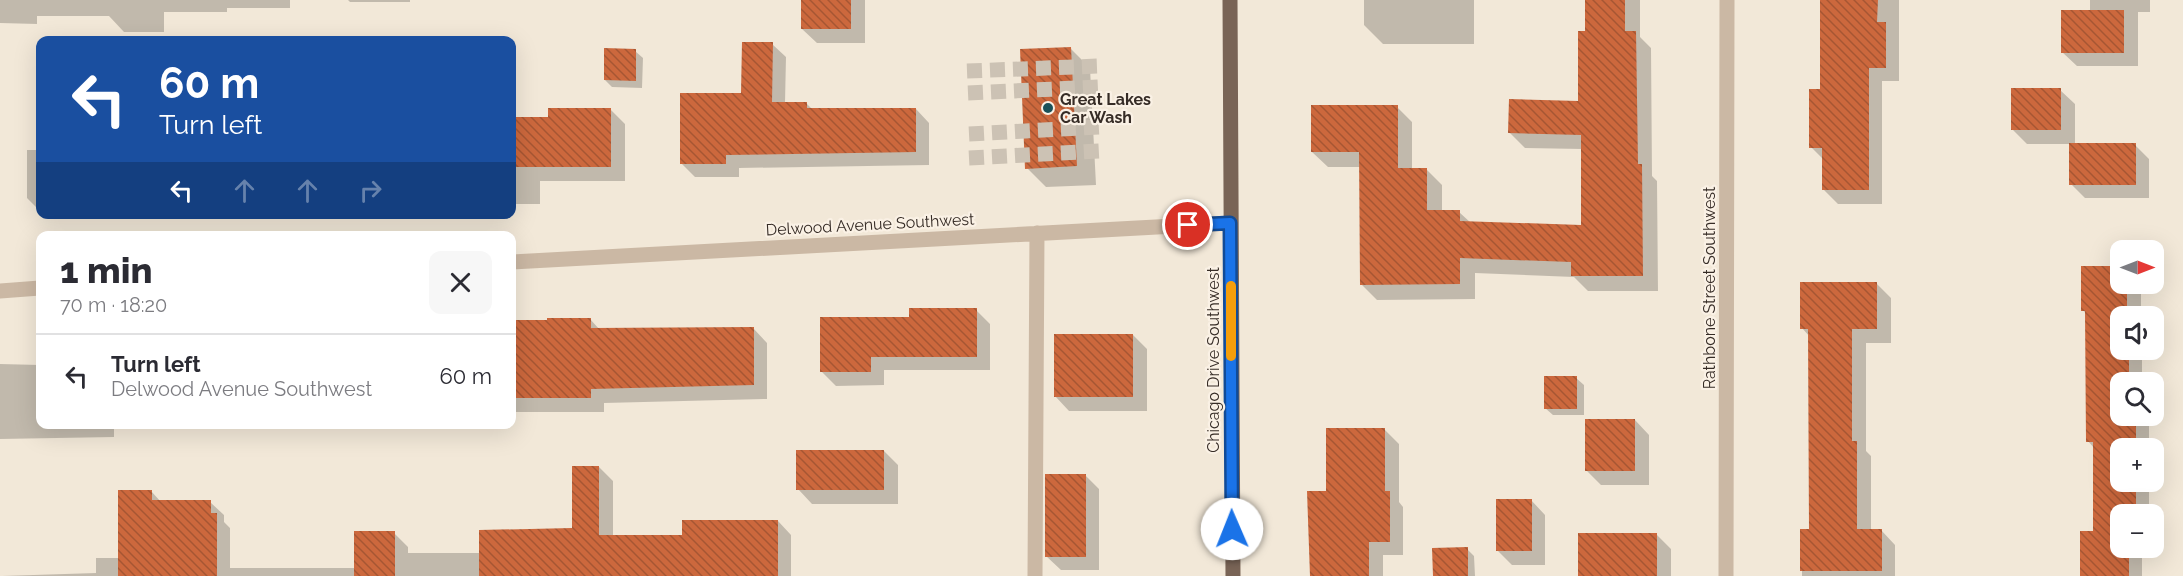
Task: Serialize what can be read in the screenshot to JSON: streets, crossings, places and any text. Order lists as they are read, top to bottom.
{
  "streets": {
    "main road": ["Chicago Drive Southwest"],
    "street": ["Delwood Avenue Southwest", "Rathbone Street Southwest"]
  },
  "crossings": [
    ["Delwood Avenue Southwest", "Chicago Drive Southwest"]
  ],
  "places": ["Great Lakes Car Wash"],
  "north": "right",
  "page": {
    "turn": ["60 m", "Turn left"],
    "heading": ["1 min", "70 m · 18:20"],
    "map_buttons": ["+", "−"],
    "list": [
      {
        "name": "Turn left",
        "note": "Delwood Avenue Southwest",
        "value": "60 m"
      }
    ]
  }
}
